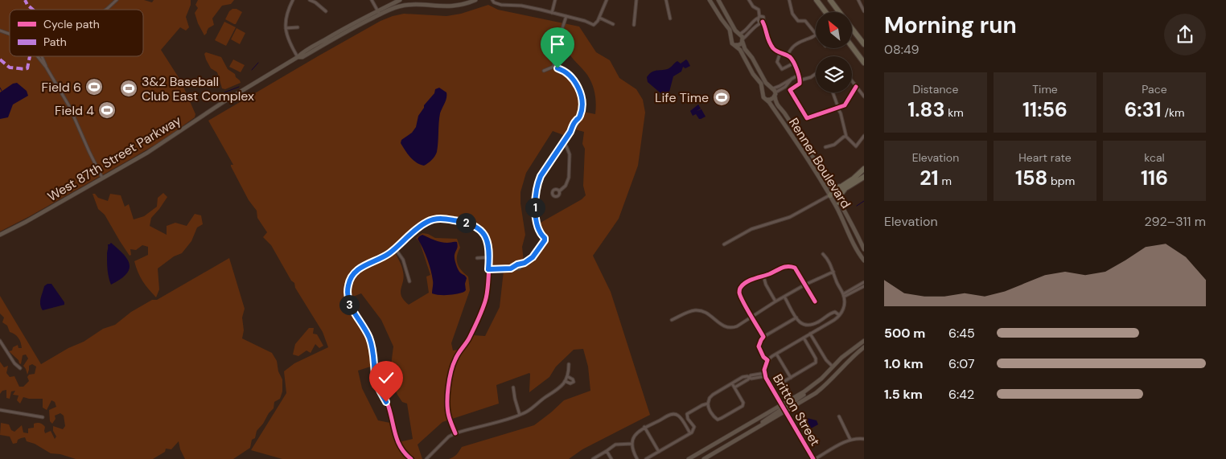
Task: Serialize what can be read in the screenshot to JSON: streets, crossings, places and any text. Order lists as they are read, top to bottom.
{
  "streets": {
    "main road": ["West 87th Street Parkway", "Renner Boulevard"],
    "street": ["Britton Street"]
  },
  "places": {
    "sports": [
      "Field 6",
      "3&2 Baseball Club East Complex",
      "Life Time",
      "Field 4"
    ]
  },
  "legend": ["Cycle path", "Path"],
  "north": "top left",
  "page": {
    "heading": ["Morning run", "08:49"],
    "stats": [
      ["Distance", "1.83 km"],
      ["Time", "11:56"],
      ["Pace", "6:31 /km"],
      ["Elevation", "21 m"],
      ["Heart rate", "158 bpm"],
      ["kcal", "116"]
    ],
    "pins": ["1", "2", "3"],
    "chart": ["Elevation", "292–311 m"],
    "list": [
      {
        "name": "500 m",
        "note": "6:45"
      },
      {
        "name": "1.0 km",
        "note": "6:07"
      },
      {
        "name": "1.5 km",
        "note": "6:42"
      }
    ]
  }
}
